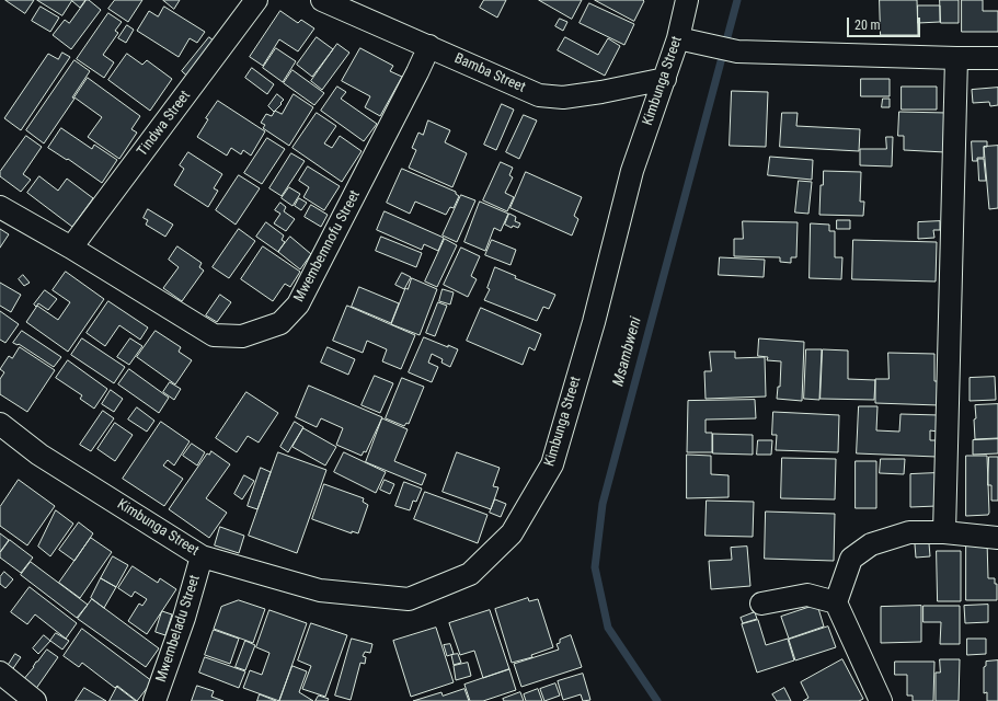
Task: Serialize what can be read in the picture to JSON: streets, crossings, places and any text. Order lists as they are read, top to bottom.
{
  "streets": {
    "street": [
      "Bamba Street",
      "Kimbunga Street",
      "Tindwa Street",
      "Mwembemnofu Street",
      "Mwembeladu Street"
    ]
  },
  "crossings": [
    ["Bamba Street", "Kimbunga Street"],
    ["Bamba Street", "Mwembemnofu Street"],
    ["Kimbunga Street", "Mwembeladu Street"],
    ["Tindwa Street", "Mwembemnofu Street"]
  ],
  "water": ["Msambweni"],
  "scale_bar": "20 m"
}
